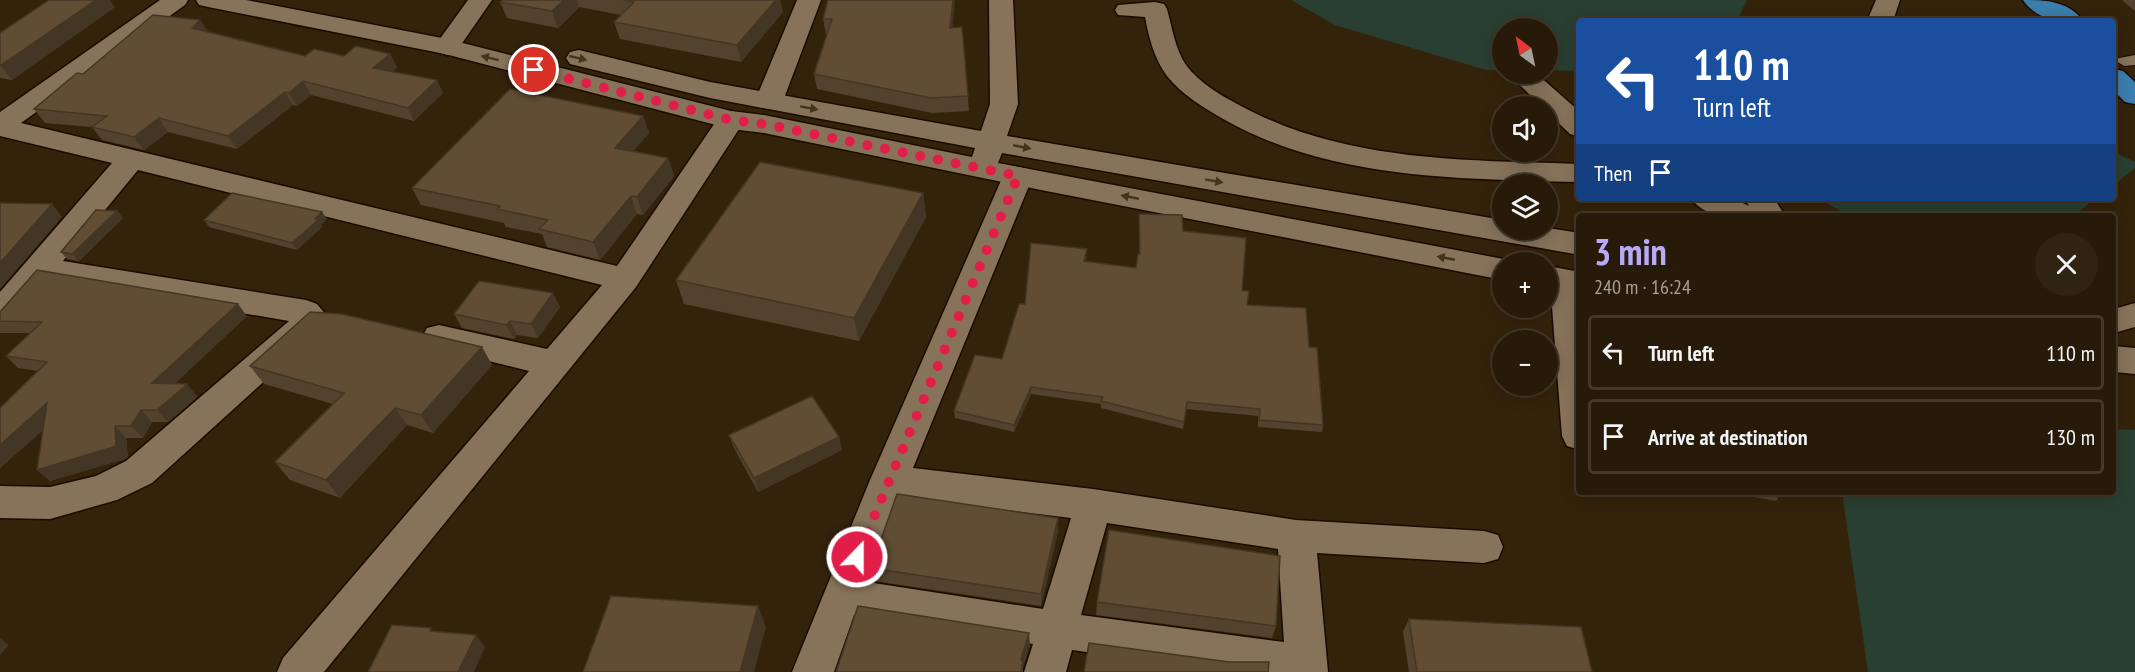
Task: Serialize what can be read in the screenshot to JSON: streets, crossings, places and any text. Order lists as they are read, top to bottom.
{
  "north": "top left",
  "page": {
    "map_buttons": ["+", "−"],
    "turn": ["110 m", "Turn left"],
    "then": "Then",
    "heading": ["3 min", "240 m · 16:24"],
    "list": [
      {
        "name": "Turn left",
        "value": "110 m"
      },
      {
        "name": "Arrive at destination",
        "value": "130 m"
      }
    ]
  }
}
